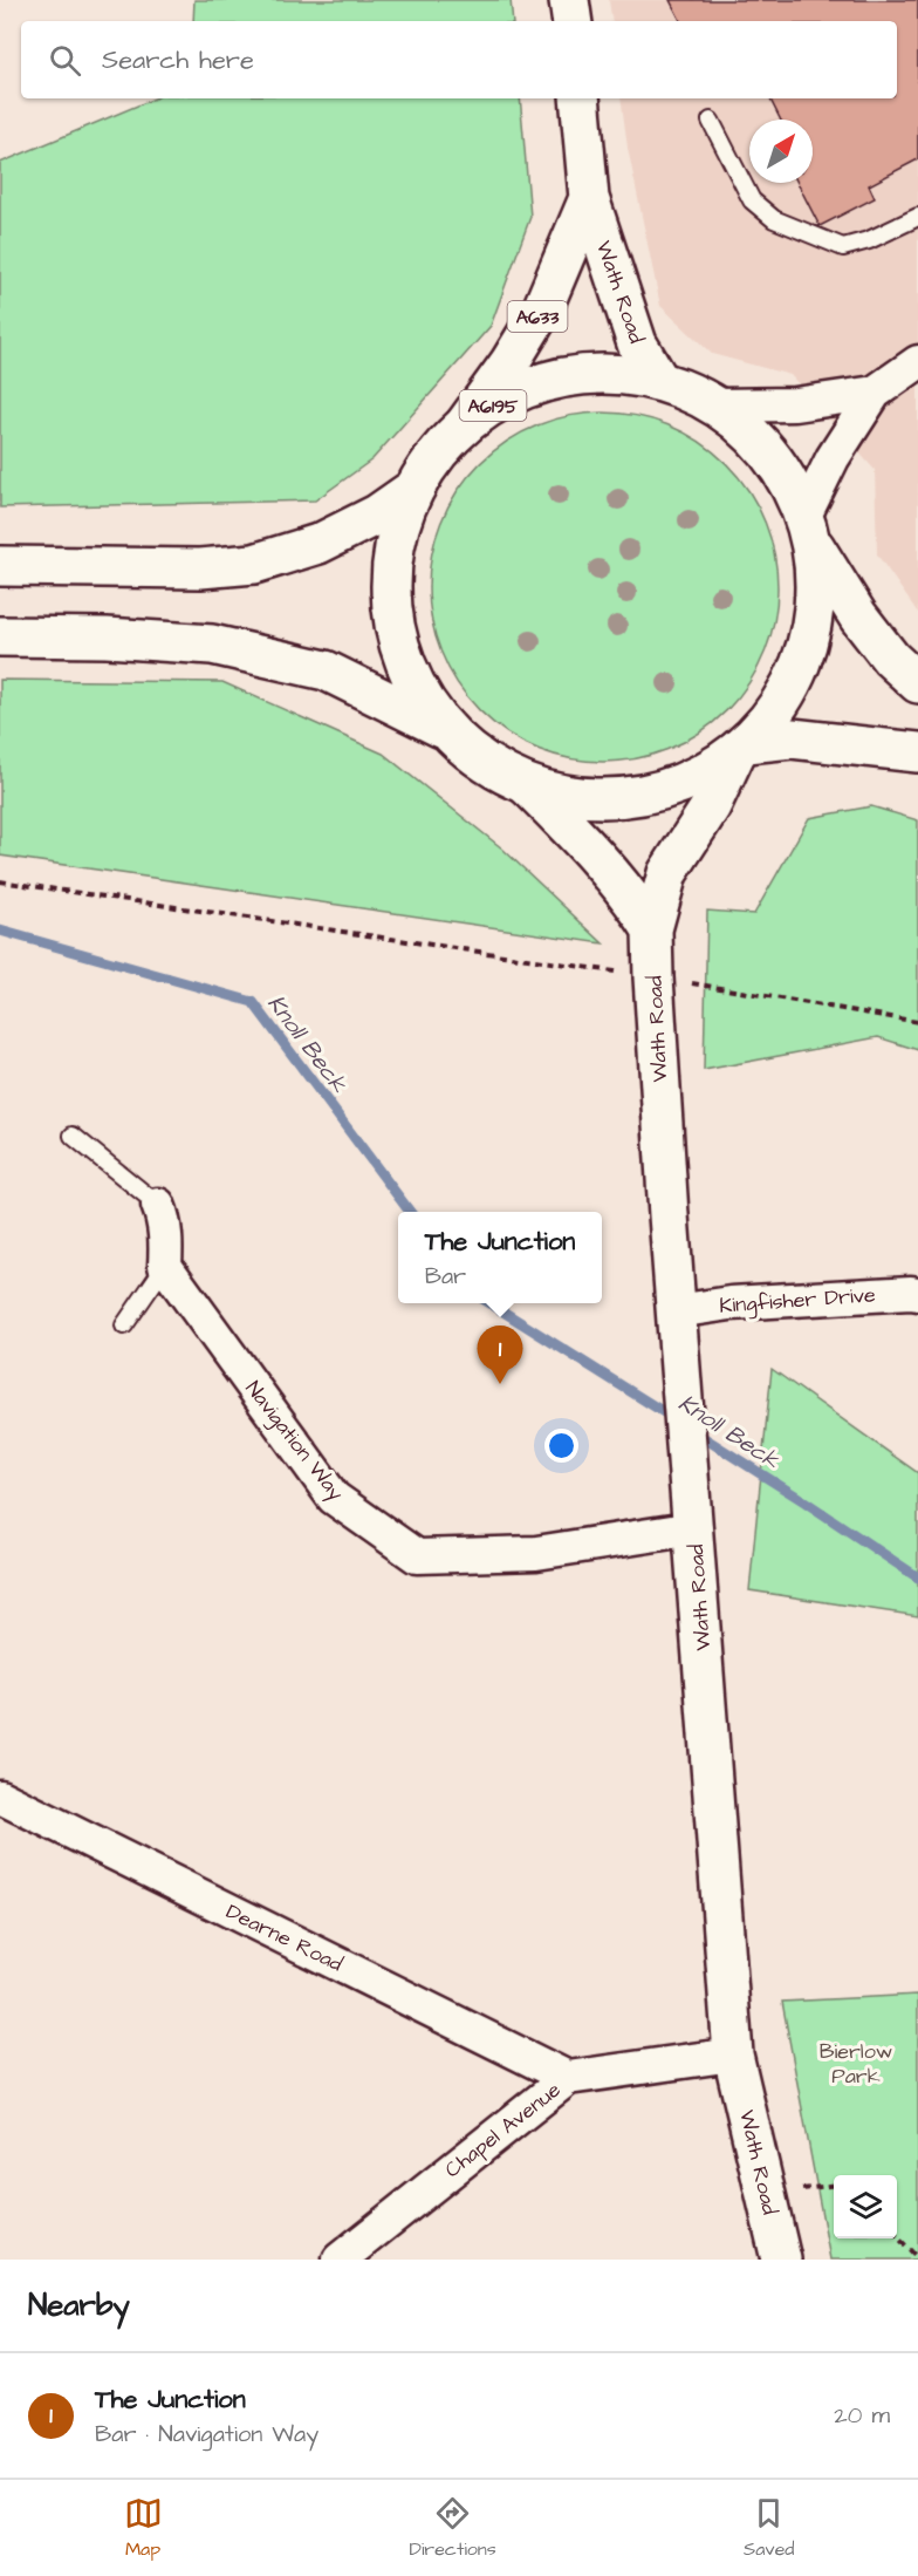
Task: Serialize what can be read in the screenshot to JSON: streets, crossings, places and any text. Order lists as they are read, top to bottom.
{
  "streets": {
    "main road": ["Wath Road", "A633", "A6195"],
    "street": [
      "Kingfisher Drive",
      "Navigation Way",
      "Dearne Road",
      "Chapel Avenue"
    ]
  },
  "crossings": [
    ["Wath Road", "A6195"],
    ["Wath Road", "Kingfisher Drive"],
    ["Wath Road", "Navigation Way"],
    ["Wath Road", "Chapel Avenue"],
    ["Dearne Road", "Chapel Avenue"]
  ],
  "water": ["Knoll Beck"],
  "parks": ["Bierlow Park"],
  "north": "top right",
  "page": {
    "search": "Search here",
    "popup": ["The Junction", "Bar"],
    "pins": "1",
    "heading": "Nearby",
    "list": [
      {
        "mark": "1",
        "name": "The Junction",
        "note": "Bar · Navigation Way",
        "value": "20 m"
      }
    ],
    "nav": ["Map", "Directions", "Saved"]
  }
}
